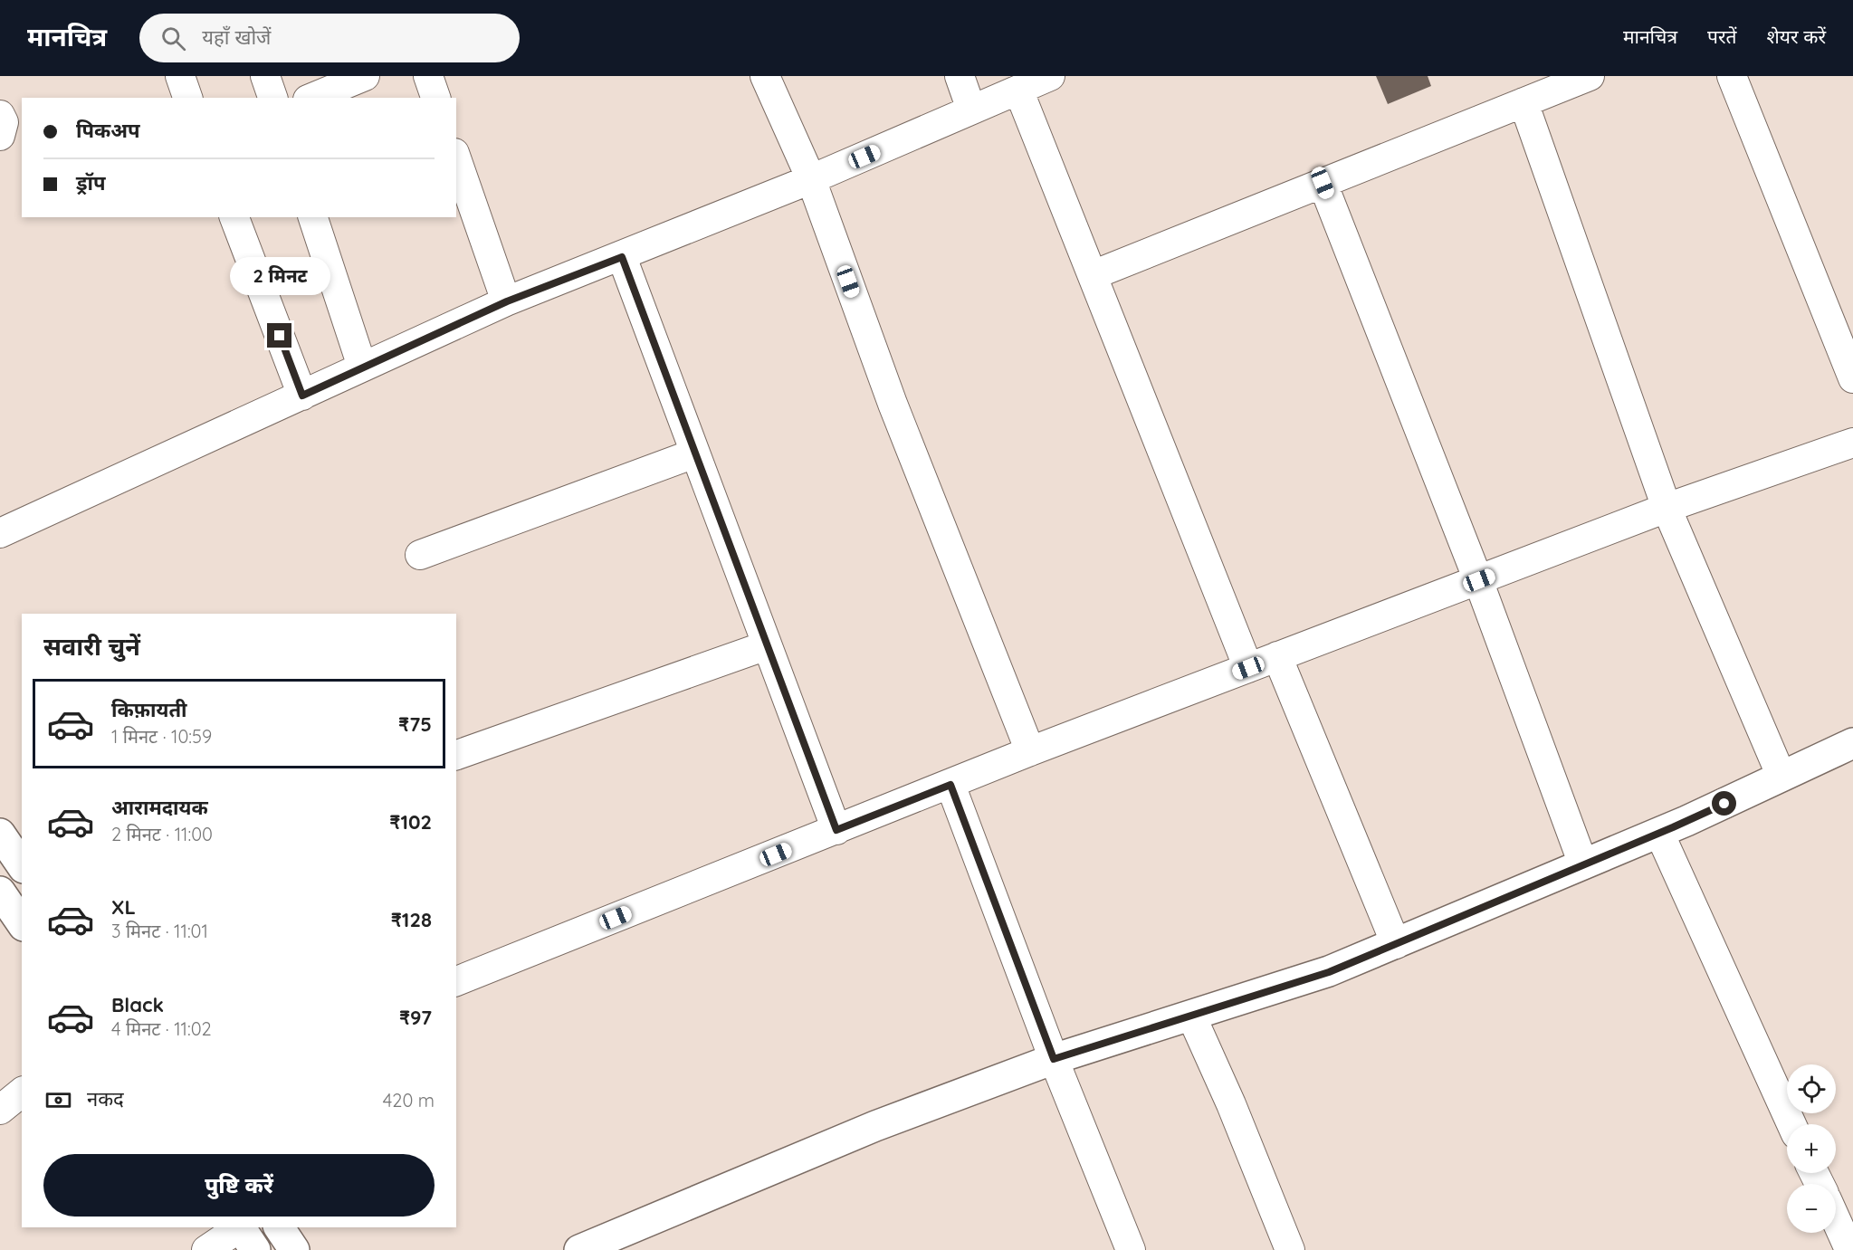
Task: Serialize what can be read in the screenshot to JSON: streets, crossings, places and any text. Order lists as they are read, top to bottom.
{
  "page": {
    "header": "मानचित्र",
    "search": "यहाँ खोजें",
    "nav": ["मानचित्र", "परतें", "शेयर करें"],
    "banner": ["पिकअप", "ड्रॉप"],
    "bubble": "2 मिनट",
    "heading": "सवारी चुनें",
    "list": [
      {
        "name": "किफ़ायती",
        "note": "1 मिनट · 10:59",
        "value": "₹75"
      },
      {
        "name": "आरामदायक",
        "note": "2 मिनट · 11:00",
        "value": "₹102"
      },
      {
        "name": "XL",
        "note": "3 मिनट · 11:01",
        "value": "₹128"
      },
      {
        "name": "Black",
        "note": "4 मिनट · 11:02",
        "value": "₹97"
      }
    ],
    "map_buttons": ["+", "−"],
    "pay": ["नकद", "420 m"],
    "buttons": "पुष्टि करें"
  }
}
